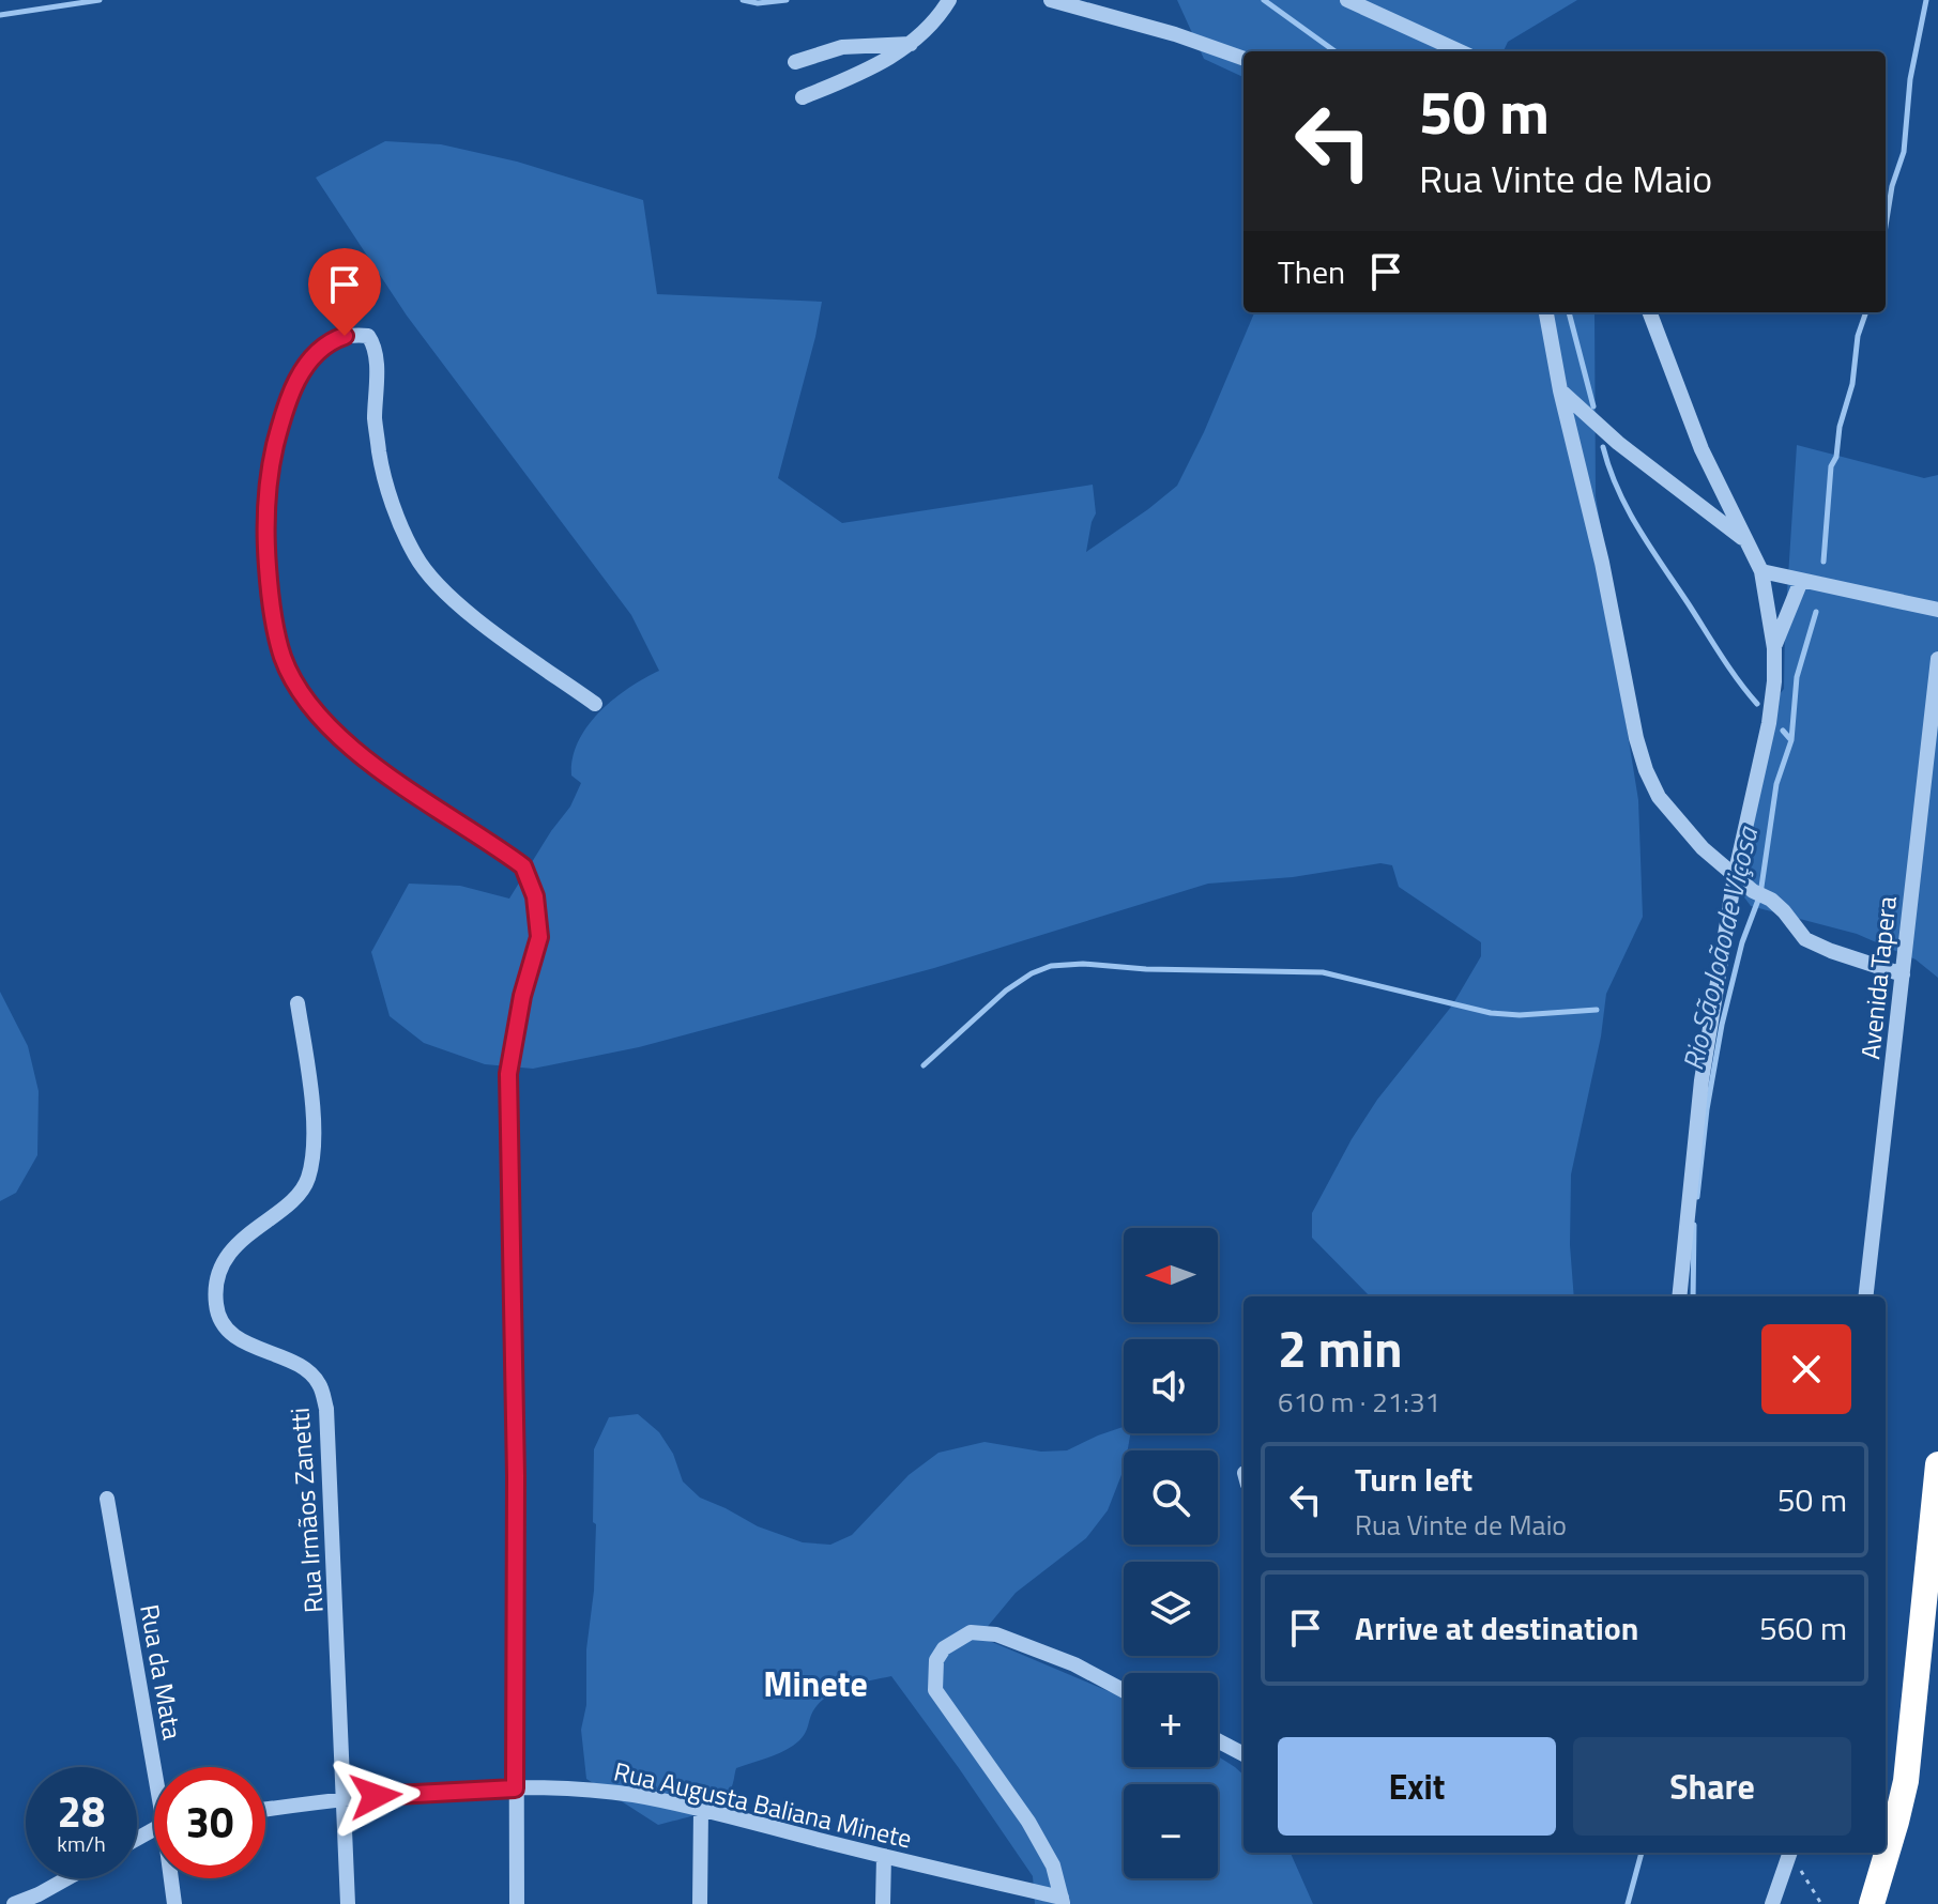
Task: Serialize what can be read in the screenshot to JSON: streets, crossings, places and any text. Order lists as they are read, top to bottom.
{
  "streets": {
    "street": [
      "Avenida Tapera",
      "Rua Irmãos Zanetti",
      "Rua da Mata",
      "Rua Augusta Baliana Minete"
    ]
  },
  "crossings": [
    ["Rua Irmãos Zanetti", "Rua Augusta Baliana Minete"]
  ],
  "districts": ["Minete"],
  "water": ["Rio São João de Viçosa"],
  "north": "left",
  "page": {
    "turn": ["50 m", "Rua Vinte de Maio"],
    "then": "Then",
    "map_buttons": ["+", "−"],
    "heading": ["2 min", "610 m · 21:31"],
    "list": [
      {
        "name": "Turn left",
        "note": "Rua Vinte de Maio",
        "value": "50 m"
      },
      {
        "name": "Arrive at destination",
        "value": "560 m"
      }
    ],
    "buttons": ["Exit", "Share"],
    "speed": "28 km/h",
    "limit": "30"
  }
}
